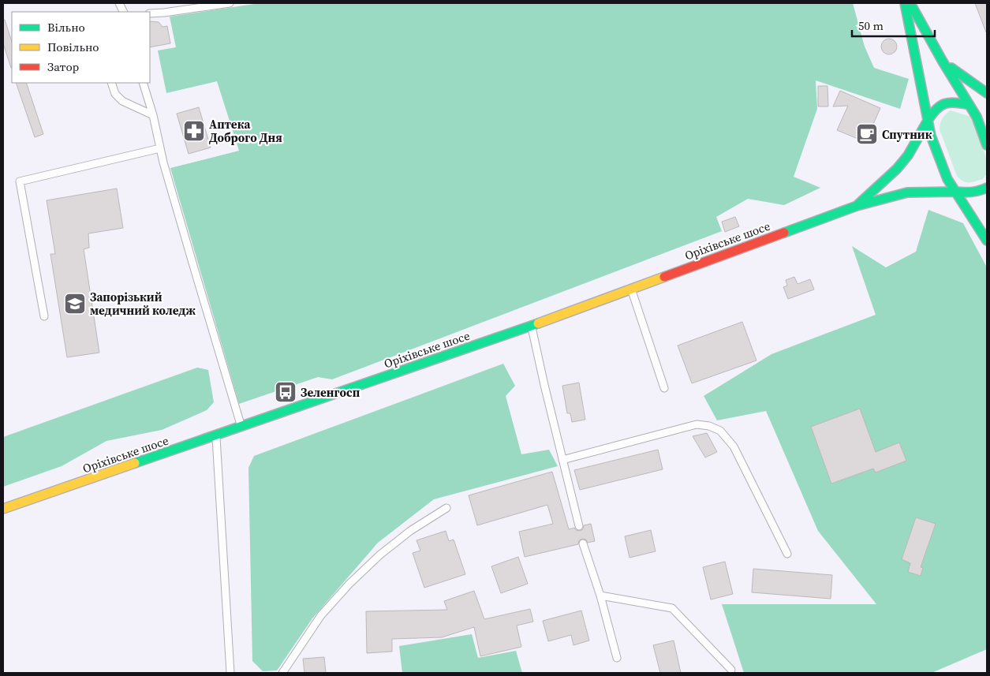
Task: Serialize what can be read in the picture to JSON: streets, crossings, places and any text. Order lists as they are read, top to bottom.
{
  "streets": {
    "main road": ["Оріхівське шосе"]
  },
  "places": {
    "pharmacy": ["Аптека Доброго Дня"],
    "cafe": ["Спутник"],
    "school or university": ["Запорізький медичний коледж"],
    "bus stop": ["Зеленгосп"]
  },
  "legend": ["Вільно", "Повільно", "Затор"],
  "scale_bar": "50 m"
}
